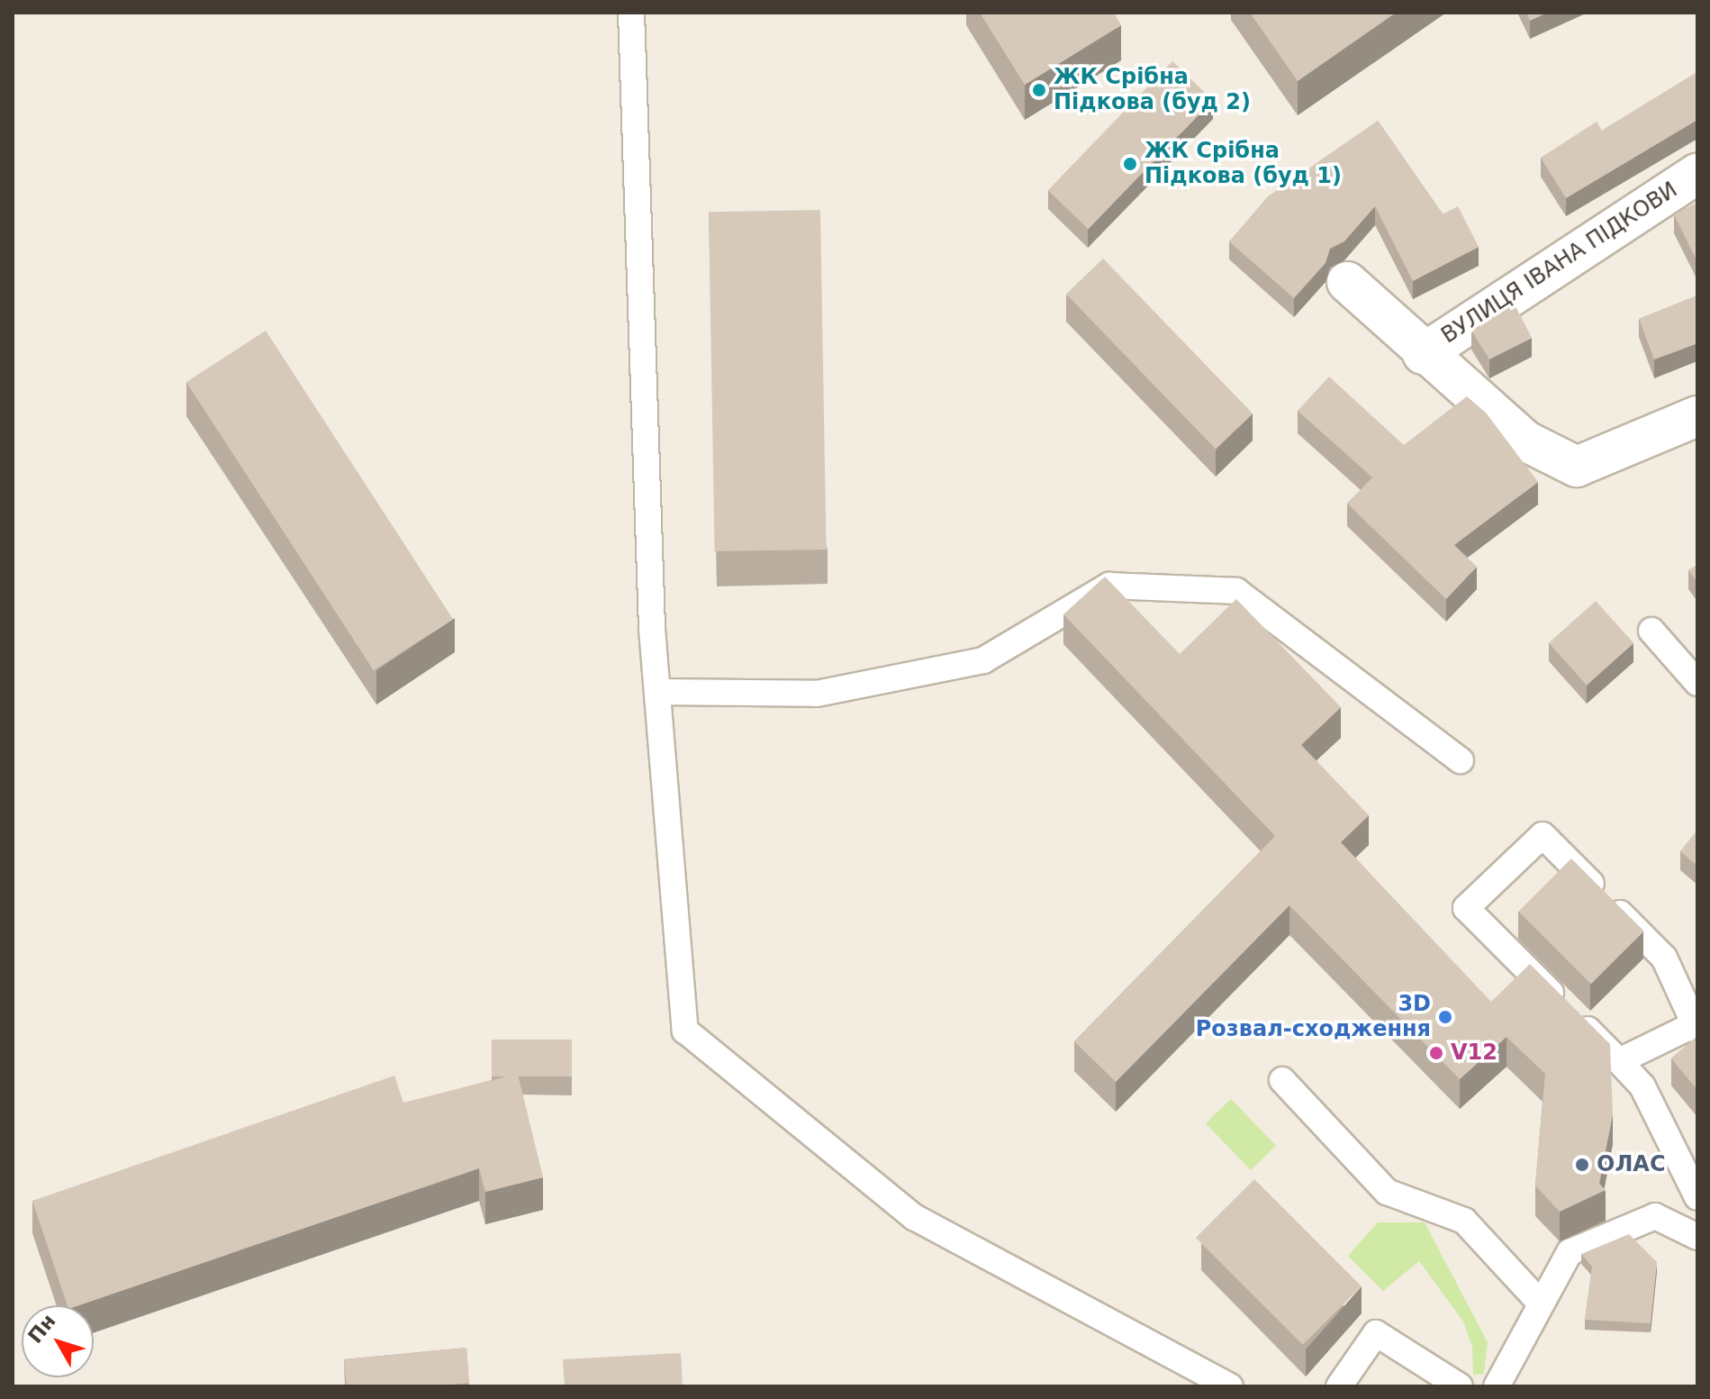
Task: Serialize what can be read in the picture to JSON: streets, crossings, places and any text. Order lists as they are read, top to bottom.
{
  "streets": {
    "street": ["ВУЛИЦЯ ІВАНА ПІДКОВИ"]
  },
  "places": [
    "ЖК Срібна Підкова (буд 2)",
    "ЖК Срібна Підкова (буд 1)",
    "3D Розвал-сходження",
    "V12",
    "ОЛАС"
  ],
  "north": "top left"
}
